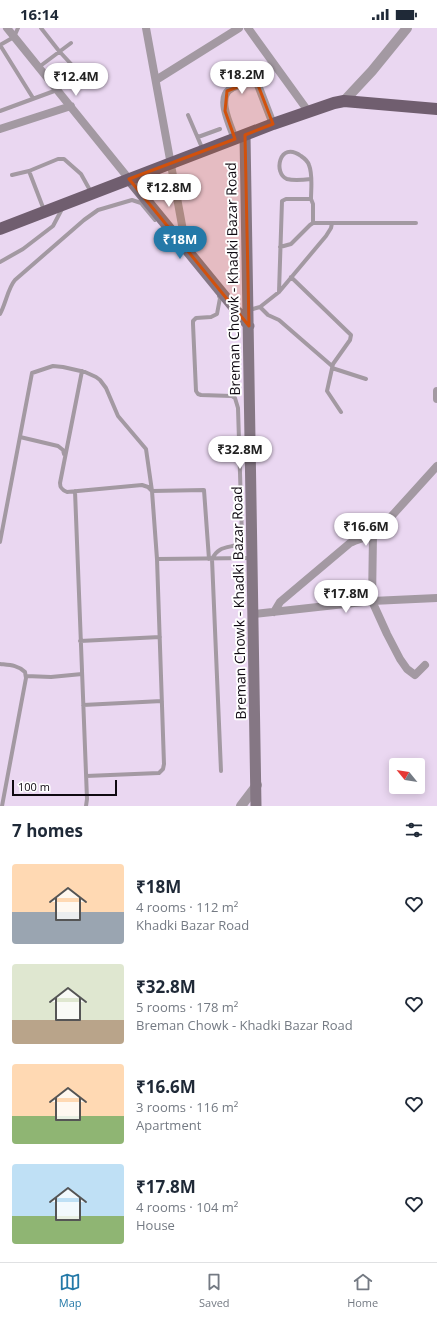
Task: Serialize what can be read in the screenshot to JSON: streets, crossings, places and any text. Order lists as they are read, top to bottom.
{
  "streets": {
    "main road": ["Breman Chowk - Khadki Bazar Road"]
  },
  "scale_bar": "100 m",
  "north": "top left",
  "page": {
    "status": "16:14",
    "price": [
      "₹18.2M",
      "₹12.4M",
      "₹12.8M",
      "₹18M",
      "₹32.8M",
      "₹16.6M",
      "₹17.8M"
    ],
    "scale": "100 m",
    "heading": "7 homes",
    "list": [
      {
        "name": "₹18M",
        "note": "4 rooms · 112 m² · Khadki Bazar Road"
      },
      {
        "name": "₹32.8M",
        "note": "5 rooms · 178 m² · Breman Chowk - Khadki Bazar Road"
      },
      {
        "name": "₹16.6M",
        "note": "3 rooms · 116 m² · Apartment"
      },
      {
        "name": "₹17.8M",
        "note": "4 rooms · 104 m² · House"
      }
    ],
    "tabs": ["Map", "Saved", "Home"]
  }
}
